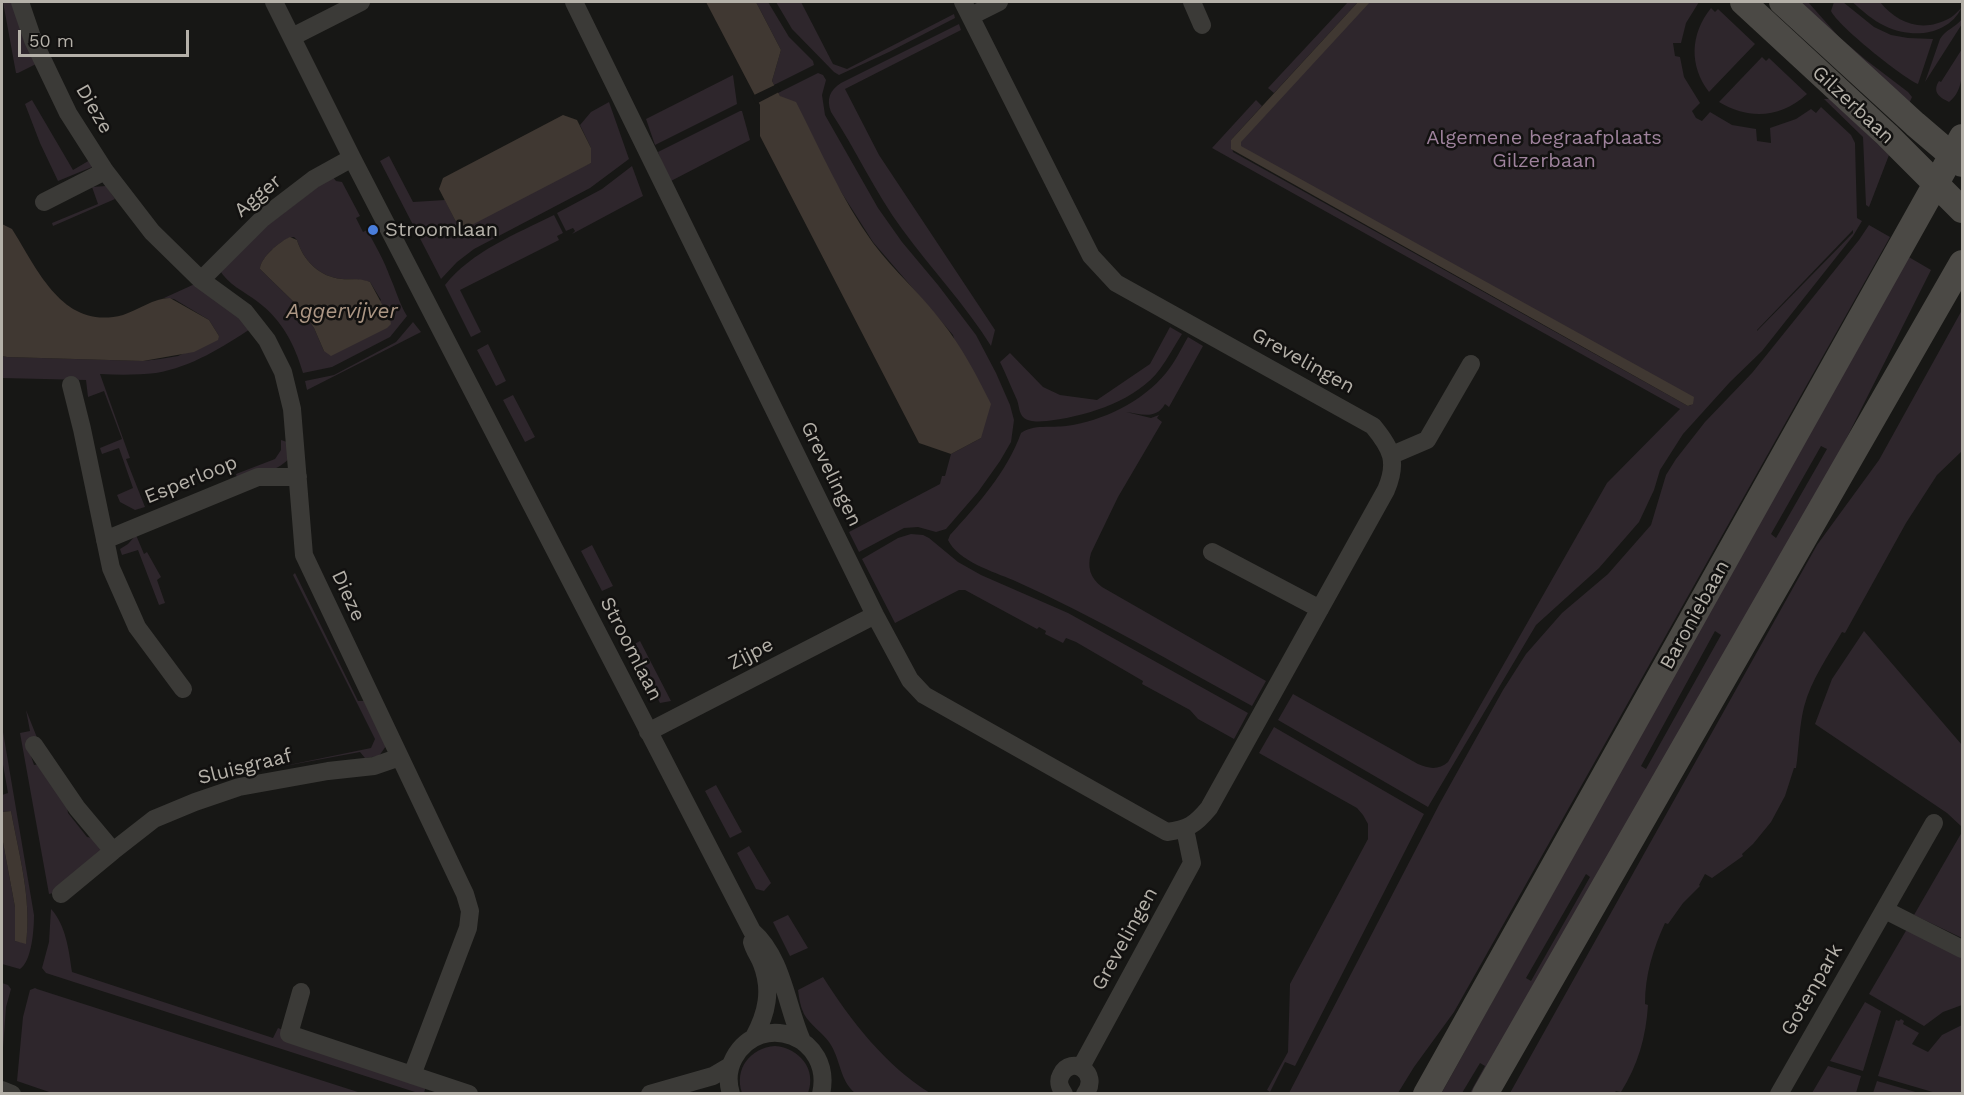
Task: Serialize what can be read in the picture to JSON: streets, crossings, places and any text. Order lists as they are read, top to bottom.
{
  "streets": {
    "main road": ["Gilzerbaan", "Baroniebaan"],
    "street": [
      "Dieze",
      "Agger",
      "Grevelingen",
      "Esperloop",
      "Stroomlaan",
      "Zijpe",
      "Sluisgraaf",
      "Gotenpark"
    ]
  },
  "crossings": [
    ["Gilzerbaan", "Baroniebaan"],
    ["Dieze", "Agger"],
    ["Dieze", "Esperloop"],
    ["Dieze", "Sluisgraaf"],
    ["Agger", "Stroomlaan"],
    ["Grevelingen", "Zijpe"],
    ["Stroomlaan", "Zijpe"]
  ],
  "water": ["Aggervijver"],
  "parks": ["Algemene begraafplaats Gilzerbaan"],
  "places": ["Stroomlaan"],
  "scale_bar": "50 m"
}
